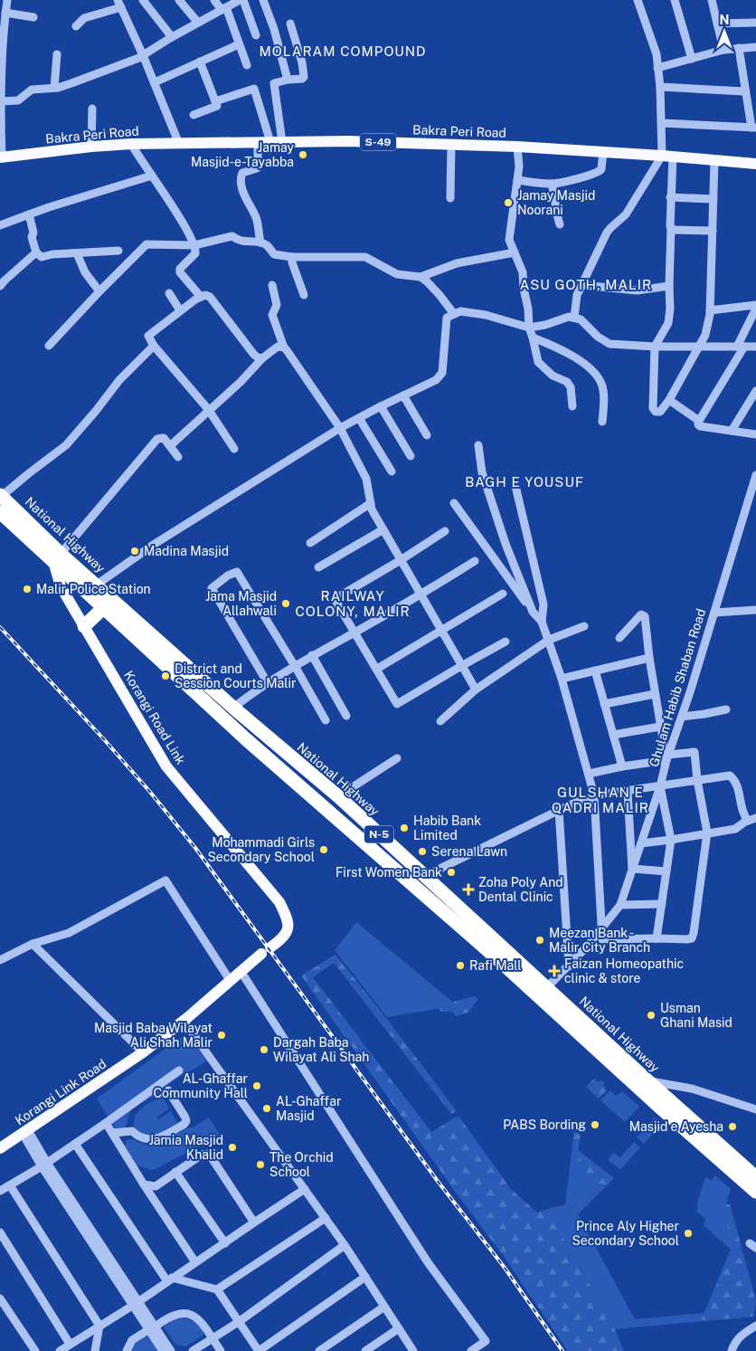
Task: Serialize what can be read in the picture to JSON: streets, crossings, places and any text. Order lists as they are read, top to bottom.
{
  "streets": {
    "highway": ["National Highway", "N-5"],
    "main road": [
      "Bakra Peri Road",
      "S-49",
      "Korangi Road Link",
      "Korangi Link Road"
    ],
    "street": ["Ghulam Habib Shaban Road"]
  },
  "crossings": [
    ["National Highway", "Ghulam Habib Shaban Road"],
    ["National Highway", "Korangi Road Link"],
    ["Korangi Road Link", "Korangi Link Road"]
  ],
  "districts": [
    "MOLARAM COMPOUND",
    "ASU GOTH, MALIR",
    "BAGH E YOUSUF",
    "RAILWAY COLONY, MALIR",
    "GULSHAN E QADRI MALIR"
  ],
  "places": {
    "other": [
      "Jamay Masjid-e-Tayabba",
      "Jamay Masjid Noorani",
      "Madina Masjid",
      "Malir Police Station",
      "Jama Masjid Allahwali",
      "District and Session Courts Malir",
      "Habib Bank Limited",
      "Mohammadi Girls Secondary School",
      "Serena Lawn",
      "First Women Bank",
      "Meezan Bank - Malir City Branch",
      "Rafi Mall",
      "Usman Ghani Masid",
      "Masjid Baba Wilayat Ali Shah Malir",
      "Dargah Baba Wilayat Ali Shah",
      "AL-Ghaffar Community Hall",
      "AL-Ghaffar Masjid",
      "PABS Bording",
      "Masjid e Ayesha",
      "Jamia Masjid Khalid",
      "The Orchid School",
      "Prince Aly Higher Secondary School"
    ],
    "health": ["Zoha Poly And Dental Clinic", "Faizan Homeopathic clinic & store"]
  },
  "north": "top"
}
